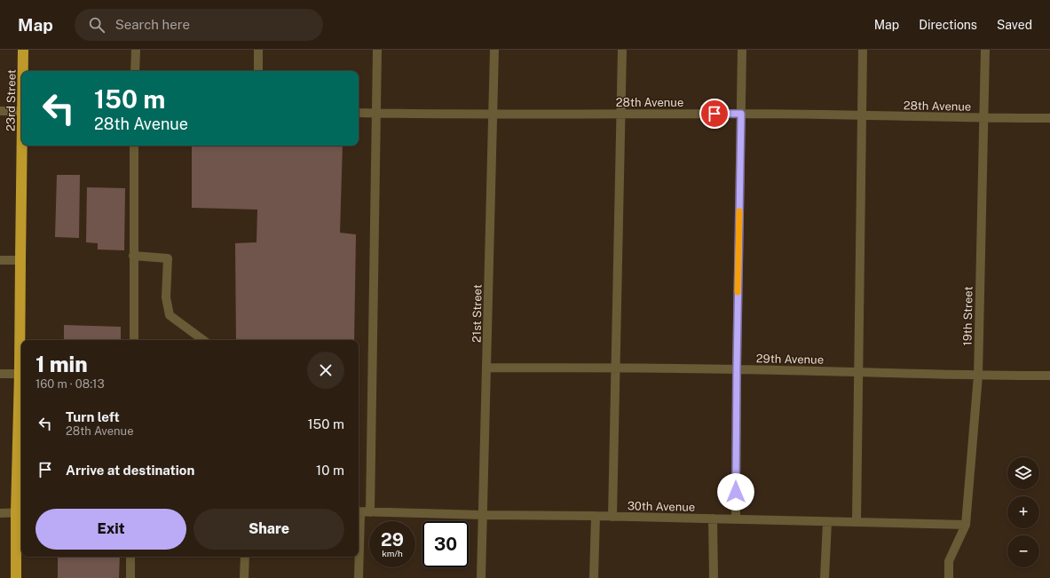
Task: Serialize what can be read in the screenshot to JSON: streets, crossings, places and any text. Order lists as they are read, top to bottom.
{
  "streets": {
    "highway": ["23rd Street"],
    "street": [
      "28th Avenue",
      "21st Street",
      "19th Street",
      "29th Avenue",
      "30th Avenue"
    ]
  },
  "crossings": [
    ["28th Avenue", "21st Street"],
    ["28th Avenue", "19th Street"],
    ["21st Street", "29th Avenue"],
    ["21st Street", "30th Avenue"],
    ["19th Street", "29th Avenue"],
    ["19th Street", "30th Avenue"]
  ],
  "page": {
    "header": "Map",
    "search": "Search here",
    "nav": ["Map", "Directions", "Saved"],
    "turn": ["150 m", "28th Avenue"],
    "heading": ["1 min", "160 m · 08:13"],
    "list": [
      {
        "name": "Turn left",
        "note": "28th Avenue",
        "value": "150 m"
      },
      {
        "name": "Arrive at destination",
        "value": "10 m"
      }
    ],
    "map_buttons": ["+", "−"],
    "buttons": ["Exit", "Share"],
    "speed": "29 km/h",
    "limit": "30"
  }
}
